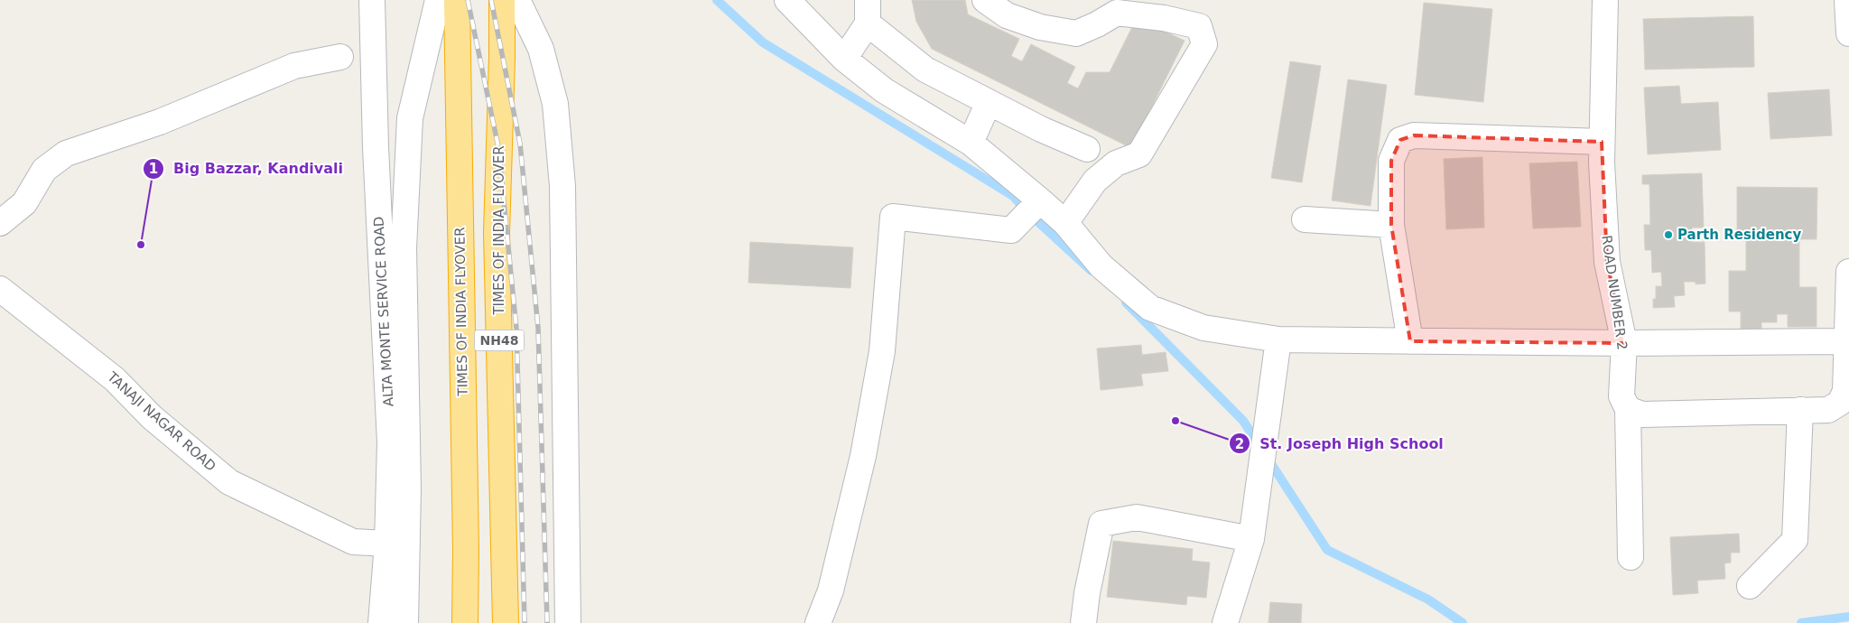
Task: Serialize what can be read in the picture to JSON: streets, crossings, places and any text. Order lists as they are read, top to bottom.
{
  "streets": {
    "highway": ["TIMES OF INDIA FLYOVER", "NH48"],
    "street": ["ROAD NUMBER 2", "ALTA MONTE SERVICE ROAD", "TANAJI NAGAR ROAD"]
  },
  "crossings": [
    ["ALTA MONTE SERVICE ROAD", "TANAJI NAGAR ROAD"]
  ],
  "places": ["Parth Residency", "Big Bazzar, Kandivali", "St. Joseph High School"]
}
